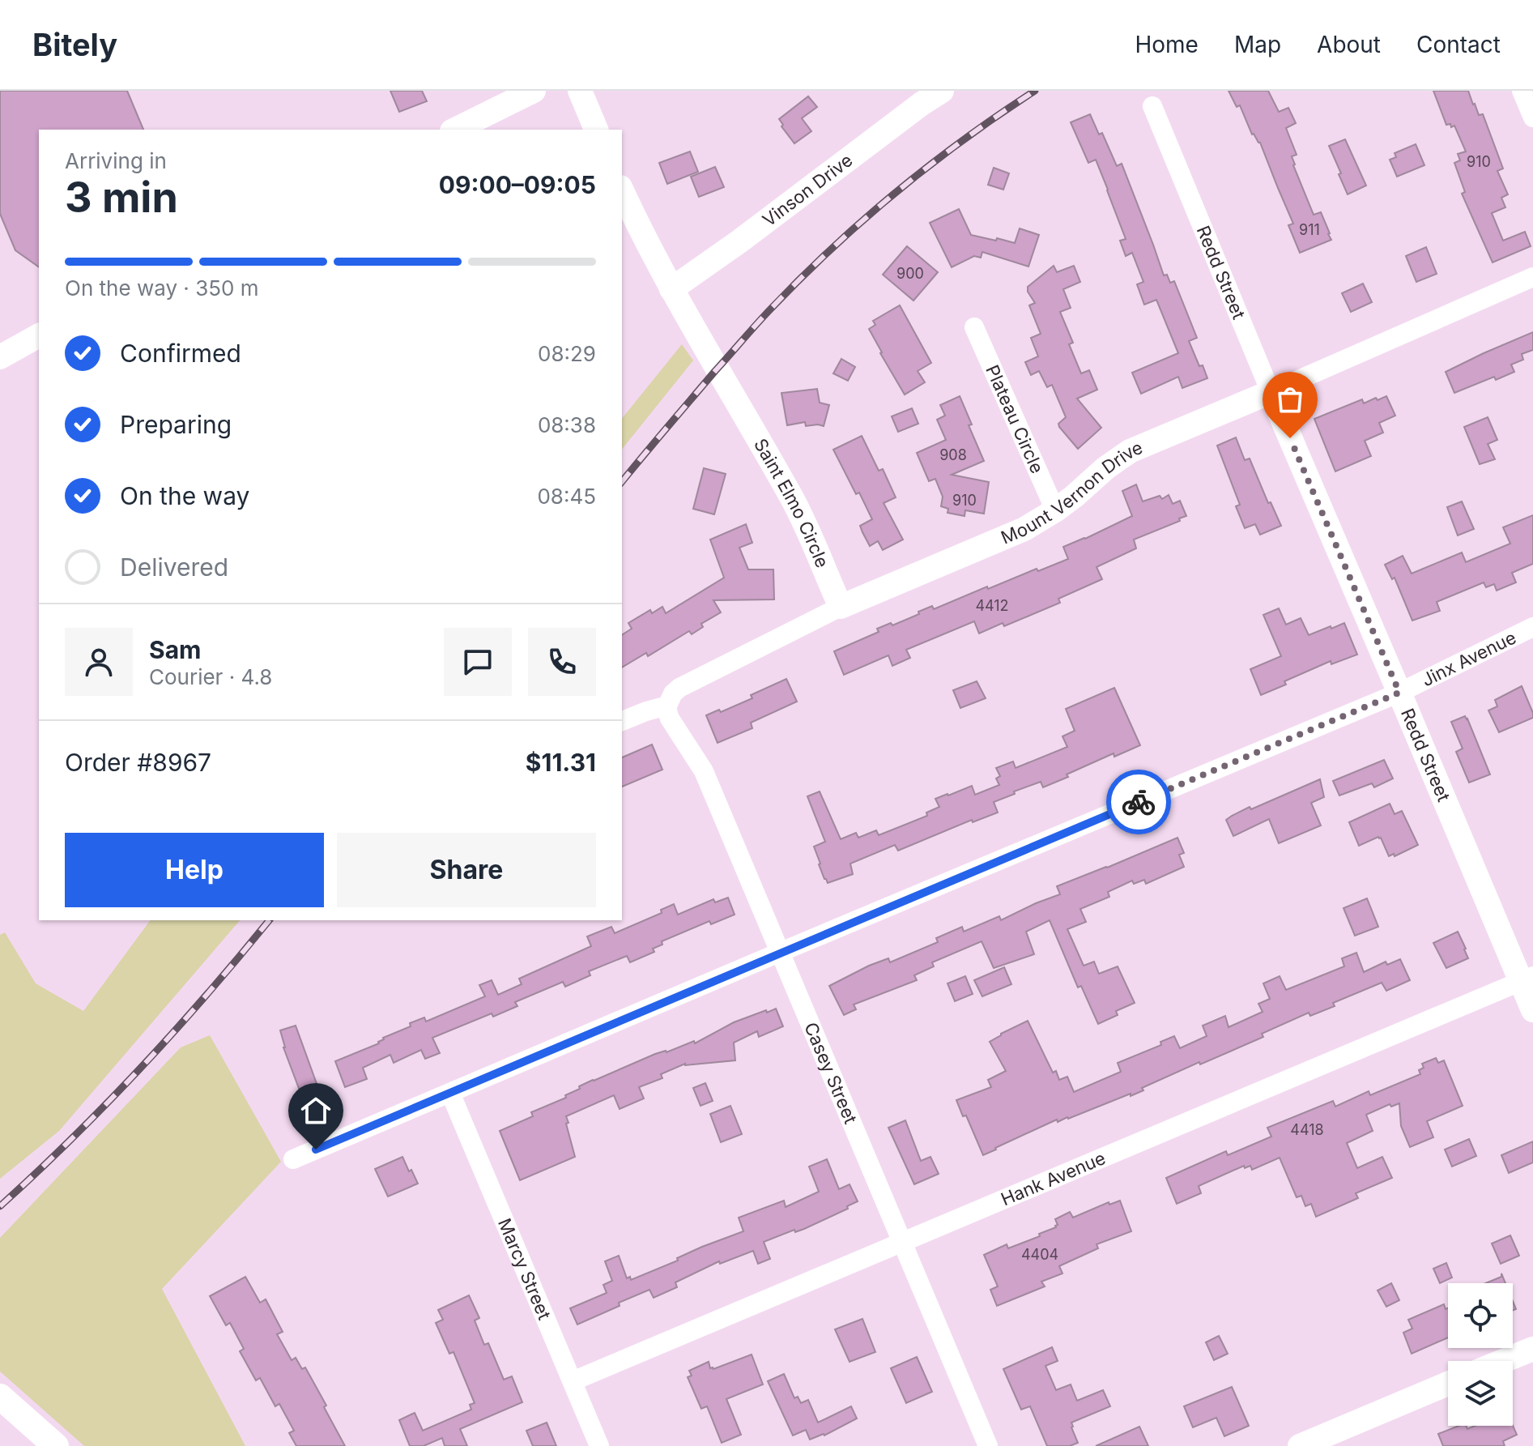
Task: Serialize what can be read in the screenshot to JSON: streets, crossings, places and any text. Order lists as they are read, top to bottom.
{
  "streets": {
    "street": [
      "Vinson Drive",
      "Redd Street",
      "Plateau Circle",
      "Mount Vernon Drive",
      "Saint Elmo Circle",
      "Jinx Avenue",
      "Casey Street",
      "Hank Avenue",
      "Marcy Street"
    ]
  },
  "crossings": [
    ["Vinson Drive", "Saint Elmo Circle"],
    ["Redd Street", "Mount Vernon Drive"],
    ["Redd Street", "Jinx Avenue"],
    ["Redd Street", "Hank Avenue"],
    ["Plateau Circle", "Mount Vernon Drive"],
    ["Mount Vernon Drive", "Saint Elmo Circle"],
    ["Mount Vernon Drive", "Casey Street"],
    ["Jinx Avenue", "Casey Street"],
    ["Jinx Avenue", "Marcy Street"],
    ["Casey Street", "Hank Avenue"],
    ["Hank Avenue", "Marcy Street"]
  ],
  "house_numbers": [
    "910",
    "911",
    "900",
    "908",
    "910",
    "4412",
    "4418",
    "4404"
  ],
  "page": {
    "header": "Bitely",
    "nav": [
      "Home",
      "Map",
      "About",
      "Contact"
    ],
    "heading": ["3 min", "Arriving in", "09:00–09:05"],
    "panel": [
      "Sam",
      "Courier · 4.8",
      "Order #8967",
      "$11.31"
    ],
    "bar": "On the way · 350 m",
    "list": [
      ["Confirmed", "08:29"],
      ["Preparing", "08:38"],
      ["On the way", "08:45"],
      "Delivered"
    ],
    "buttons": ["Help", "Share"]
  }
}
